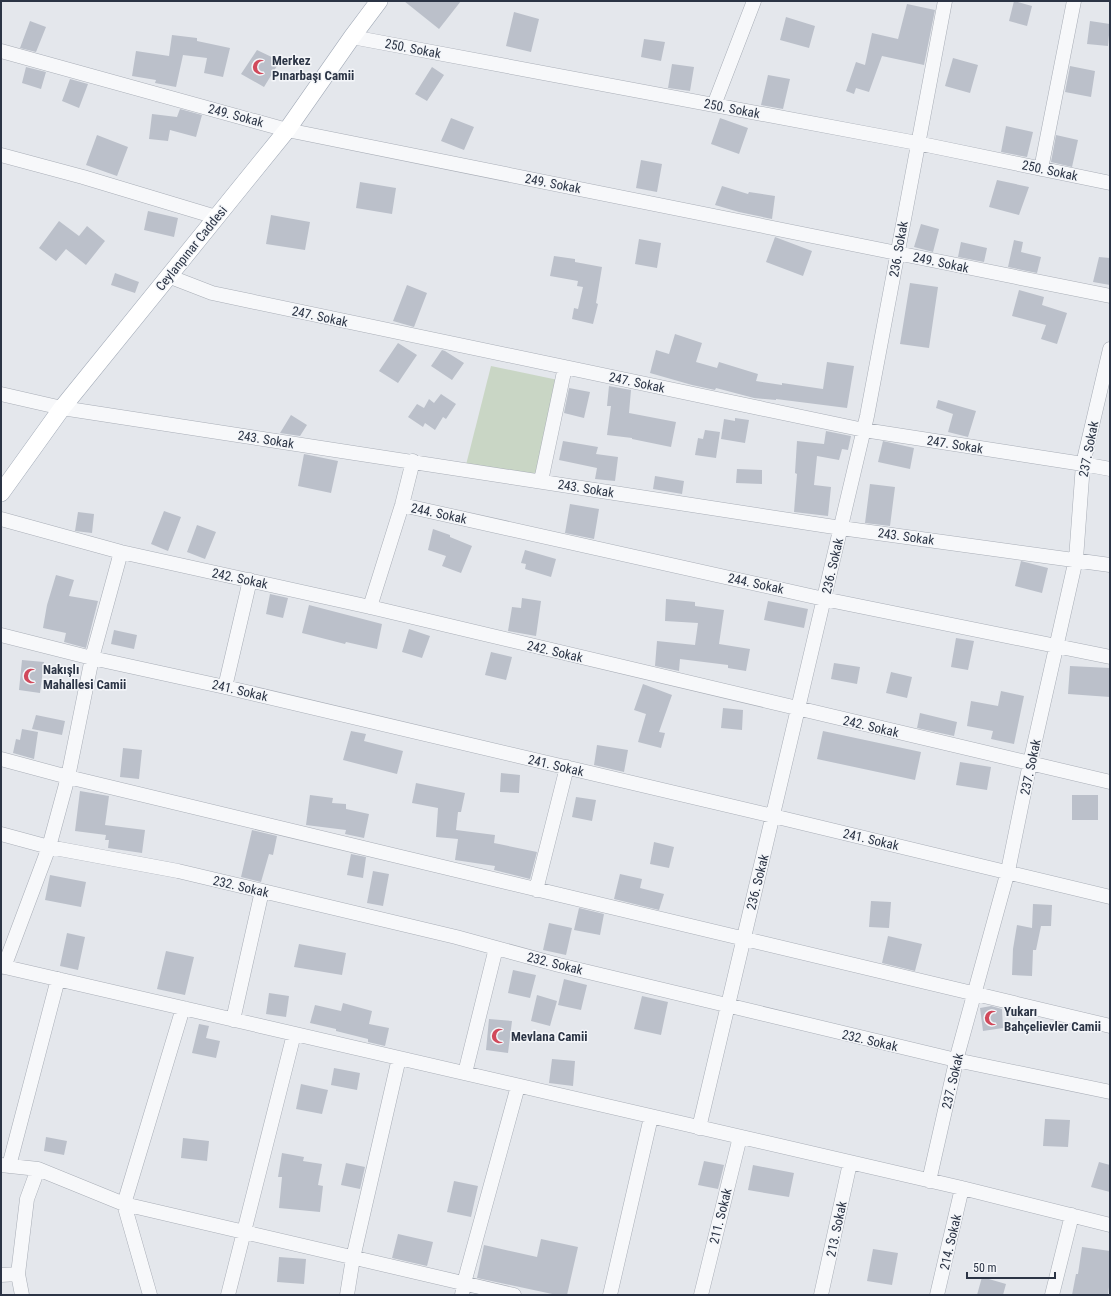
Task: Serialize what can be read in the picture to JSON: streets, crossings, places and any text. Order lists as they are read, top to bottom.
{
  "streets": {
    "main road": ["Ceylanpınar Caddesi"],
    "street": [
      "250. Sokak",
      "249. Sokak",
      "236. Sokak",
      "247. Sokak",
      "243. Sokak",
      "237. Sokak",
      "244. Sokak",
      "242. Sokak",
      "241. Sokak",
      "232. Sokak",
      "211. Sokak",
      "213. Sokak",
      "214. Sokak"
    ]
  },
  "crossings": [
    ["250. Sokak", "Ceylanpınar Caddesi"],
    ["250. Sokak", "236. Sokak"],
    ["249. Sokak", "Ceylanpınar Caddesi"],
    ["249. Sokak", "236. Sokak"],
    ["Ceylanpınar Caddesi", "247. Sokak"],
    ["Ceylanpınar Caddesi", "243. Sokak"],
    ["236. Sokak", "247. Sokak"],
    ["236. Sokak", "243. Sokak"],
    ["236. Sokak", "244. Sokak"],
    ["236. Sokak", "242. Sokak"],
    ["236. Sokak", "241. Sokak"],
    ["236. Sokak", "232. Sokak"],
    ["247. Sokak", "237. Sokak"],
    ["243. Sokak", "237. Sokak"],
    ["237. Sokak", "244. Sokak"],
    ["237. Sokak", "242. Sokak"],
    ["237. Sokak", "241. Sokak"],
    ["237. Sokak", "232. Sokak"]
  ],
  "places": {
    "mosque": [
      "Merkez Pınarbaşı Camii",
      "Nakışlı Mahallesi Camii",
      "Yukarı Bahçelievler Camii",
      "Mevlana Camii"
    ]
  },
  "scale_bar": "50 m"
}
